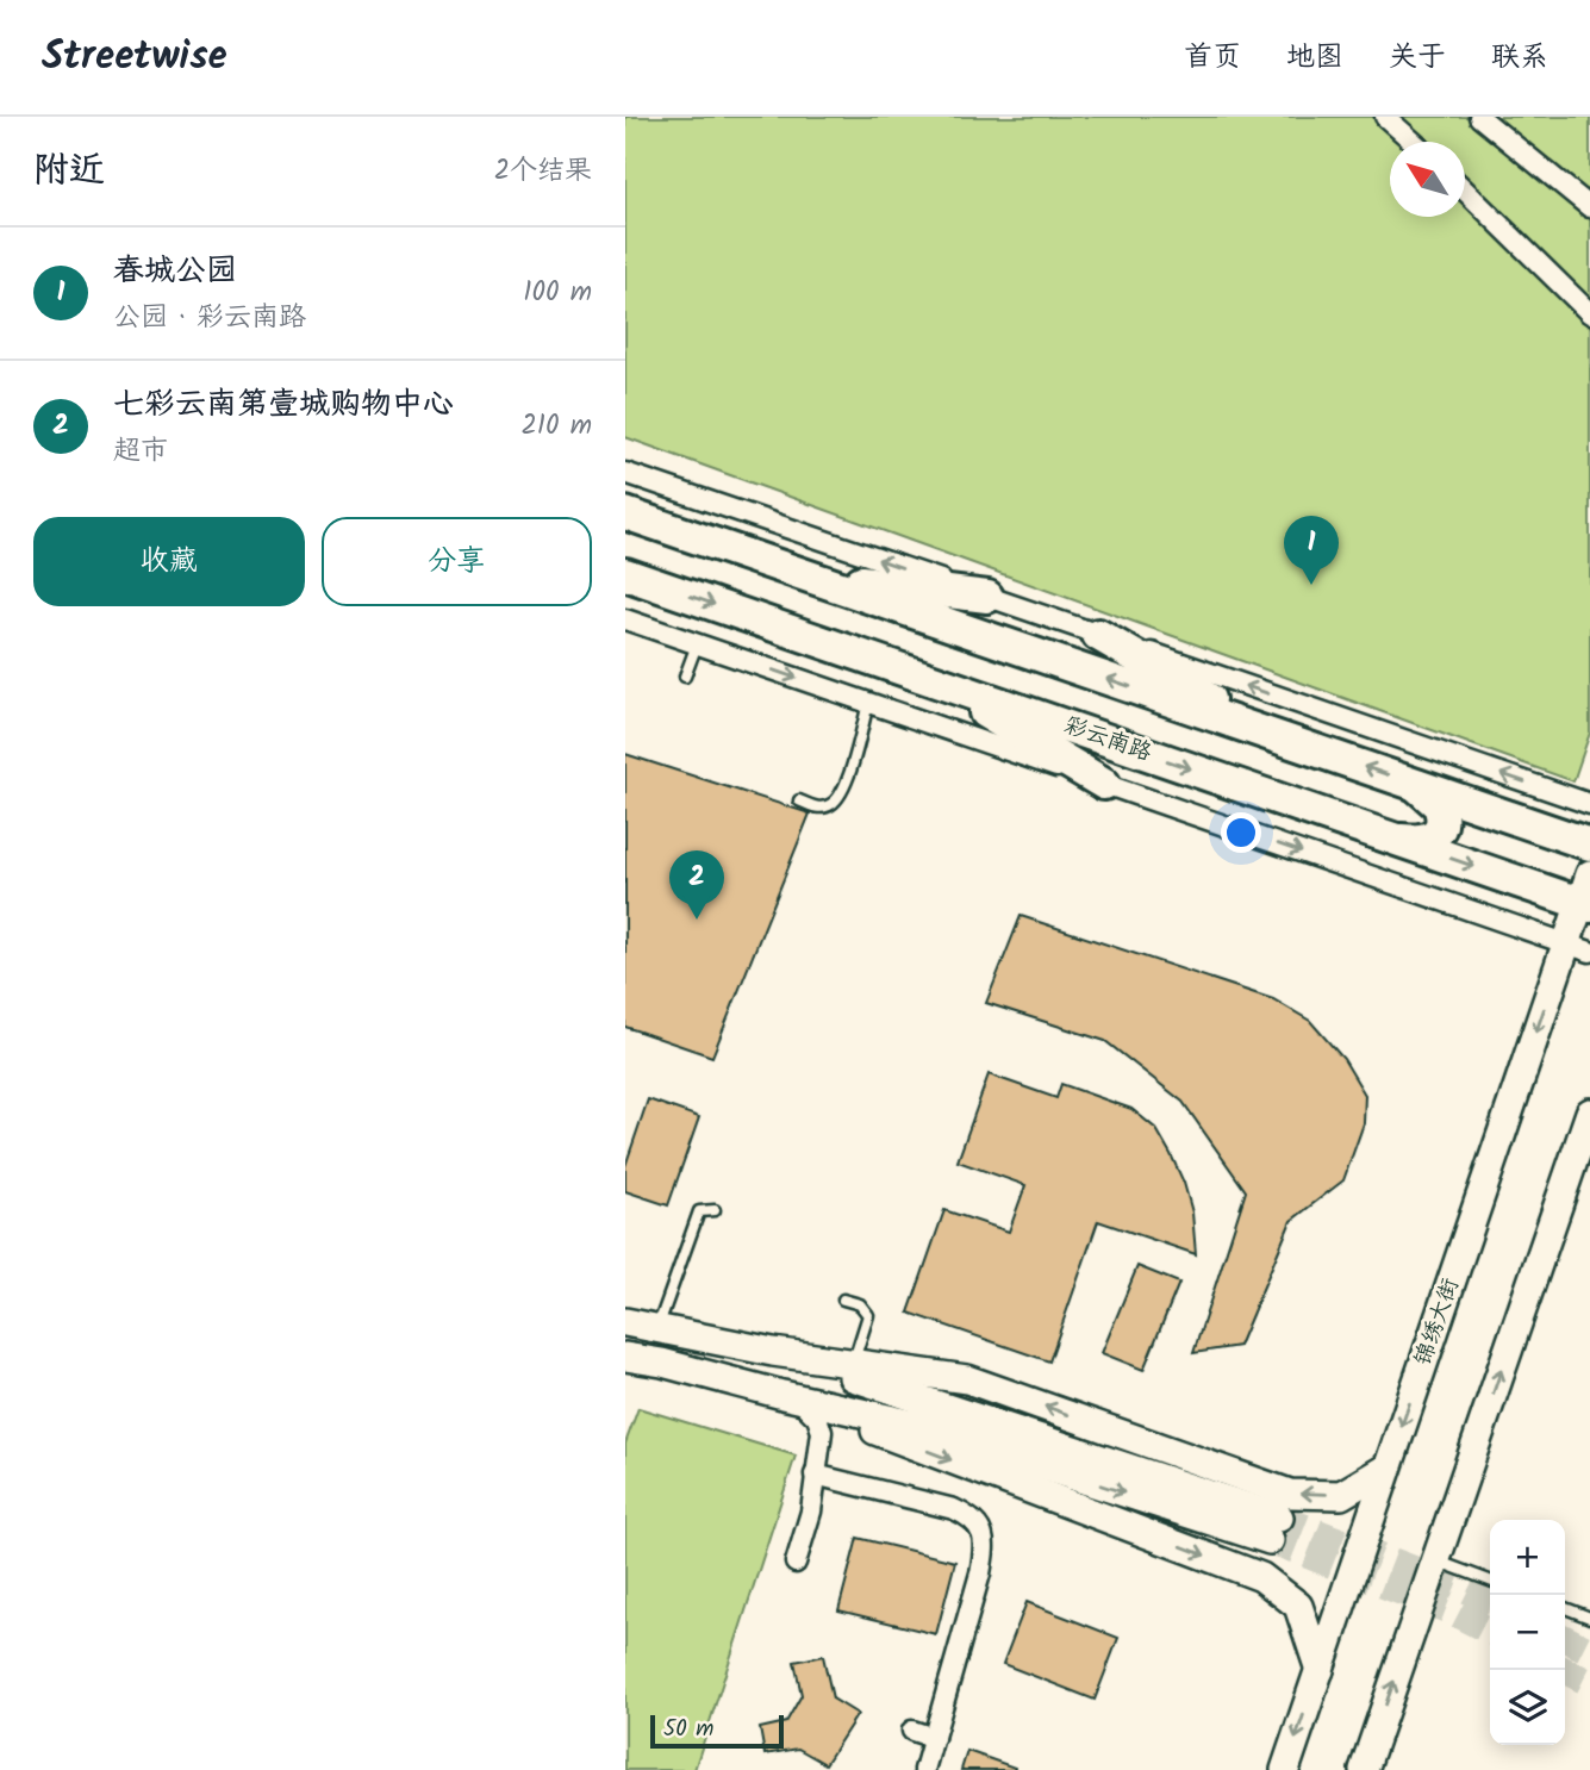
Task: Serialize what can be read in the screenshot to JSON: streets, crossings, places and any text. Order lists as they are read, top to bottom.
{
  "streets": {
    "main road": ["彩云南路"],
    "street": ["锦绣大街"]
  },
  "crossings": [
    ["彩云南路", "锦绣大街"]
  ],
  "scale_bar": "50 m",
  "north": "top left",
  "page": {
    "header": "Streetwise",
    "nav": [
      "首页",
      "地图",
      "关于",
      "联系"
    ],
    "heading": ["附近", "2个结果"],
    "list": [
      {
        "mark": "1",
        "name": "春城公园",
        "note": "公园 · 彩云南路",
        "value": "100 m"
      },
      {
        "mark": "2",
        "name": "七彩云南第壹城购物中心",
        "note": "超市",
        "value": "210 m"
      }
    ],
    "buttons": ["收藏", "分享"],
    "pins": ["1", "2"],
    "map_buttons": ["+", "−"],
    "scale": "50 m"
  }
}
